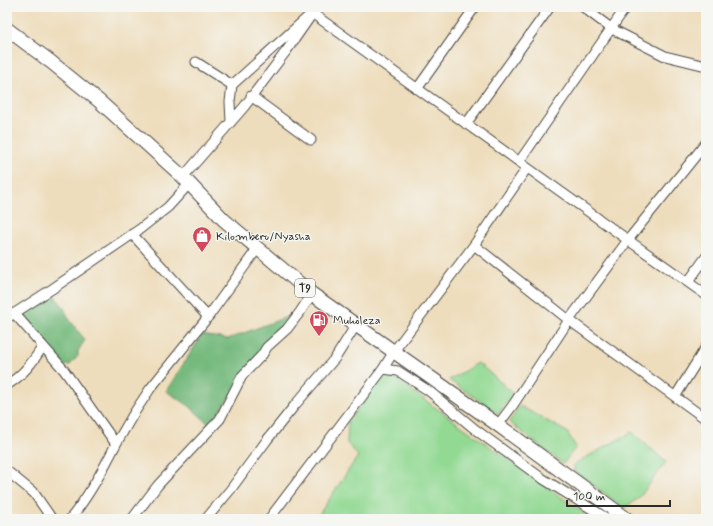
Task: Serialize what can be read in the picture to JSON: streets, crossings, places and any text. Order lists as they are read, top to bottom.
{
  "streets": {
    "highway": ["T9"]
  },
  "places": {
    "shop": ["Kilombero/Nyasha"],
    "fuel station": ["Muholeza"]
  },
  "scale_bar": "100 m"
}
